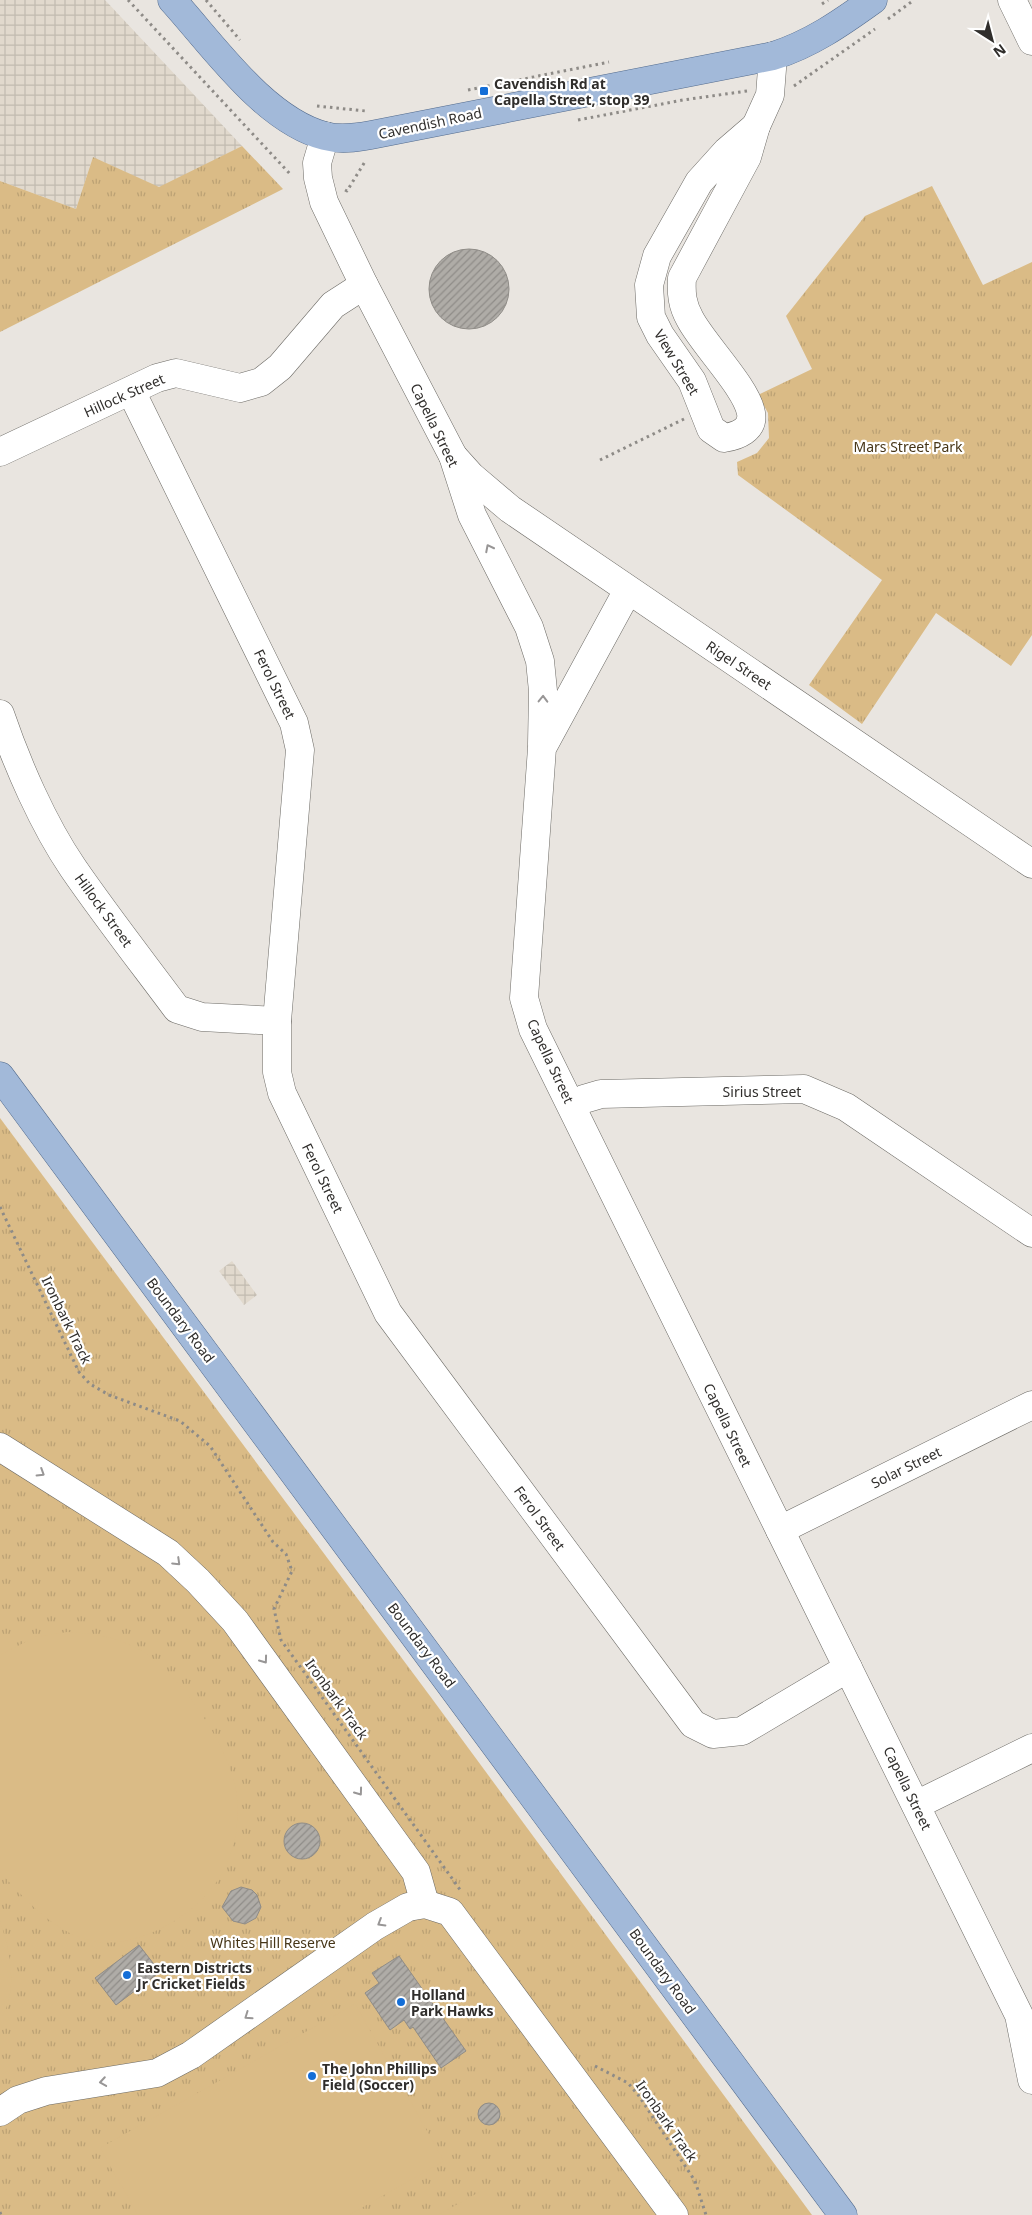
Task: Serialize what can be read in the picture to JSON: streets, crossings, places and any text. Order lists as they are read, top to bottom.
{
  "streets": {
    "main road": ["Cavendish Road", "Boundary Road"],
    "street": [
      "View Street",
      "Hillock Street",
      "Capella Street",
      "Rigel Street",
      "Ferol Street",
      "Sirius Street",
      "Solar Street"
    ],
    "path": ["Ironbark Track"]
  },
  "crossings": [
    ["Cavendish Road", "View Street"],
    ["Cavendish Road", "Capella Street"],
    ["Hillock Street", "Capella Street"],
    ["Hillock Street", "Ferol Street"],
    ["Capella Street", "Rigel Street"],
    ["Capella Street", "Ferol Street"],
    ["Capella Street", "Sirius Street"],
    ["Capella Street", "Solar Street"]
  ],
  "parks": ["Mars Street Park", "Whites Hill Reserve"],
  "places": {
    "transit": ["Cavendish Rd at Capella Street, stop 39"],
    "other": ["Eastern Districts Jr Cricket Fields", "Holland Park Hawks", "The John Phillips Field (Soccer)"]
  },
  "north": "bottom right"
}
